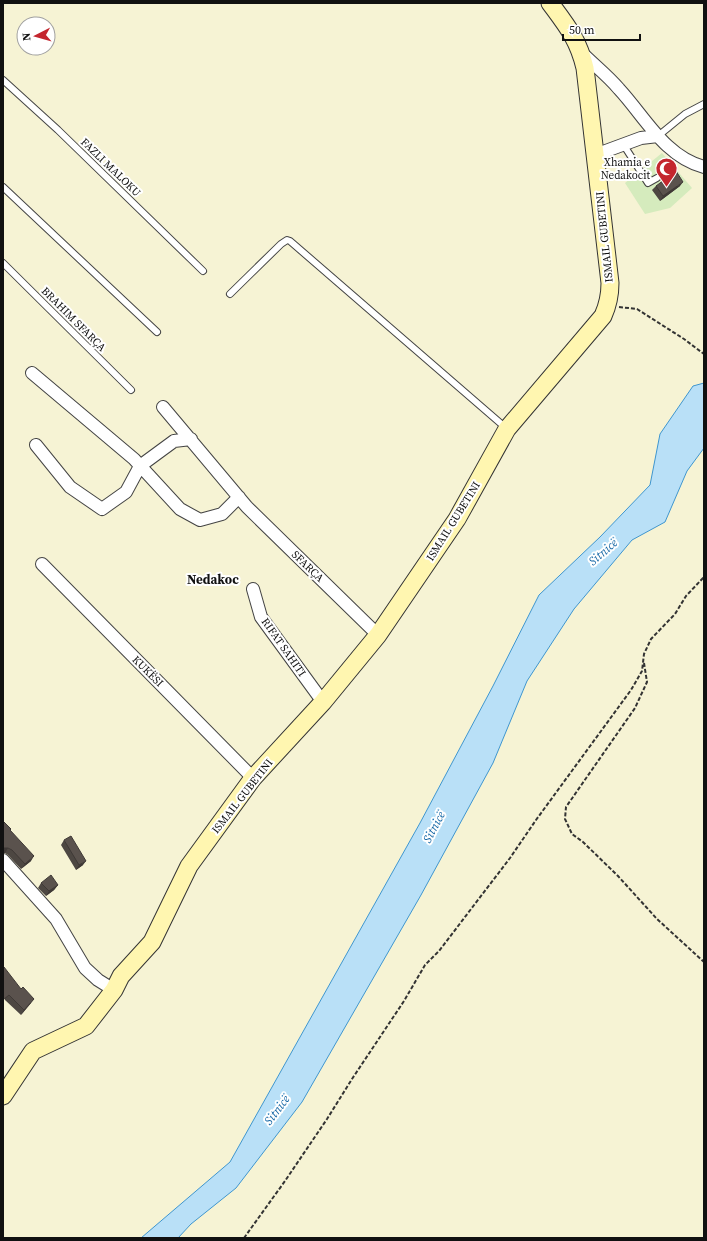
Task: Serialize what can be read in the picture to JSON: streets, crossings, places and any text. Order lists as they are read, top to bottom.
{
  "streets": {
    "street": [
      "ISMAIL GUBETINI",
      "SFARÇA",
      "RIFAT SAHITI",
      "KUKËSI"
    ],
    "lane": ["FAZLI MALOKU", "BRAHIM SFARÇA"]
  },
  "crossings": [
    ["ISMAIL GUBETINI", "SFARÇA"],
    ["ISMAIL GUBETINI", "RIFAT SAHITI"],
    ["ISMAIL GUBETINI", "KUKËSI"]
  ],
  "districts": ["Nedakoc"],
  "water": ["Sitnicë"],
  "places": {
    "mosque": ["Xhamia e Nedakocit"]
  },
  "scale_bar": "50 m",
  "north": "left"
}
